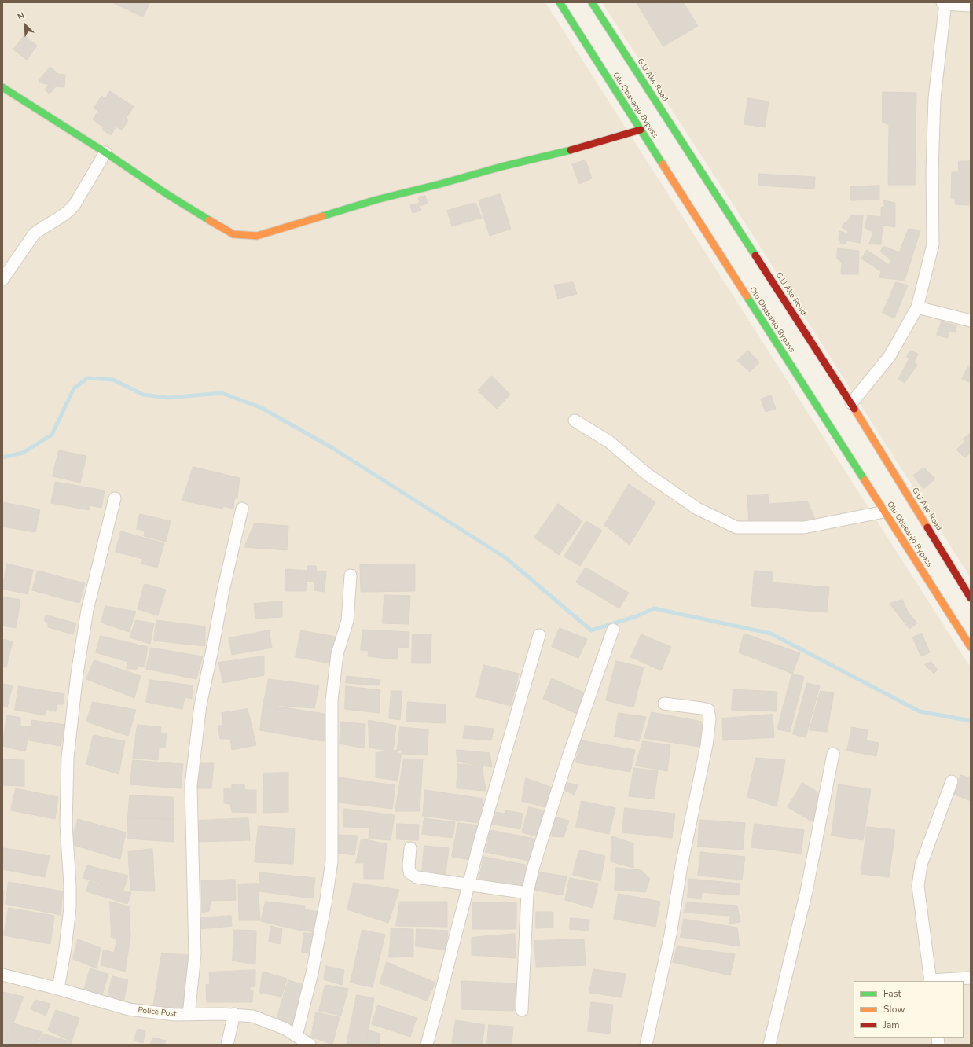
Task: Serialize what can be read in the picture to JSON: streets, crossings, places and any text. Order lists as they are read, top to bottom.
{
  "streets": {
    "main road": ["G.U Ake Road", "Olu Obasanjo Bypass"],
    "street": ["Police Post"]
  },
  "legend": ["Fast", "Slow", "Jam"],
  "north": "top left"
}
